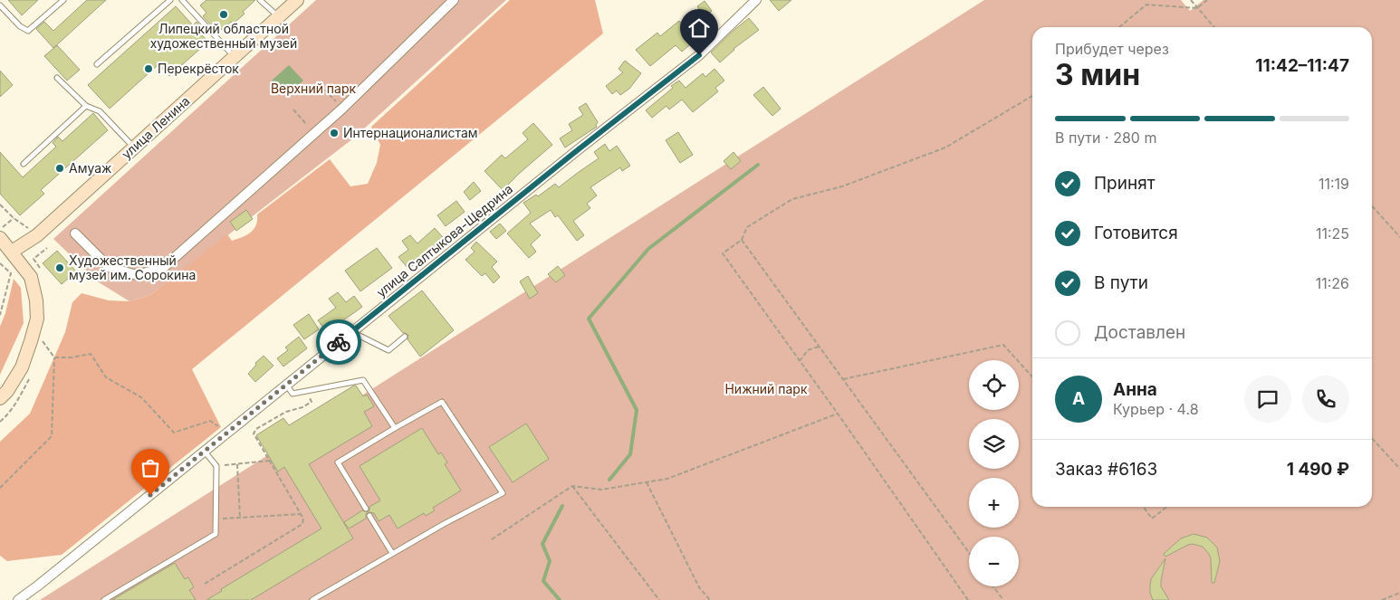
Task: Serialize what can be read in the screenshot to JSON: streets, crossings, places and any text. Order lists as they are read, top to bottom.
{
  "streets": {
    "street": ["улица Ленина", "улица Салтыкова-Щедрина"]
  },
  "parks": ["Верхний парк", "Нижний парк"],
  "places": [
    "Липецкий областной художественный музей",
    "Перекрёсток",
    "Интернационалистам",
    "Амуаж",
    "Художественный музей им. Сорокина"
  ],
  "page": {
    "heading": ["3 мин", "Прибудет через", "11:42–11:47"],
    "panel": [
      "Анна",
      "Курьер · 4.8",
      "Заказ #6163",
      "1 490 ₽"
    ],
    "bar": "В пути · 280 m",
    "list": [
      ["Принят", "11:19"],
      ["Готовится", "11:25"],
      ["В пути", "11:26"],
      "Доставлен"
    ],
    "map_buttons": ["+", "−"],
    "round": "А"
  }
}
